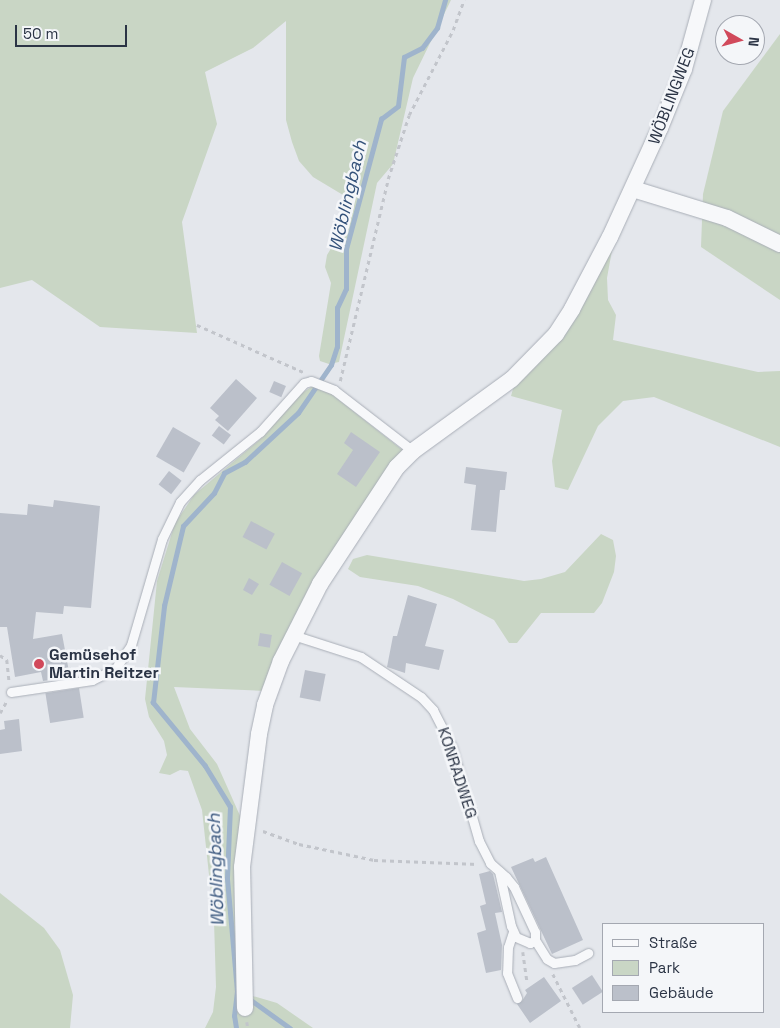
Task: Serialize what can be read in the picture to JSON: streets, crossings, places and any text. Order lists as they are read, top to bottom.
{
  "streets": {
    "street": ["WÖBLINGWEG"],
    "lane": ["KONRADWEG"]
  },
  "crossings": [
    ["WÖBLINGWEG", "KONRADWEG"]
  ],
  "water": ["Wöblingbach"],
  "places": ["Gemüsehof Martin Reitzer"],
  "legend": ["Straße", "Park", "Gebäude"],
  "scale_bar": "50 m",
  "north": "right"
}
